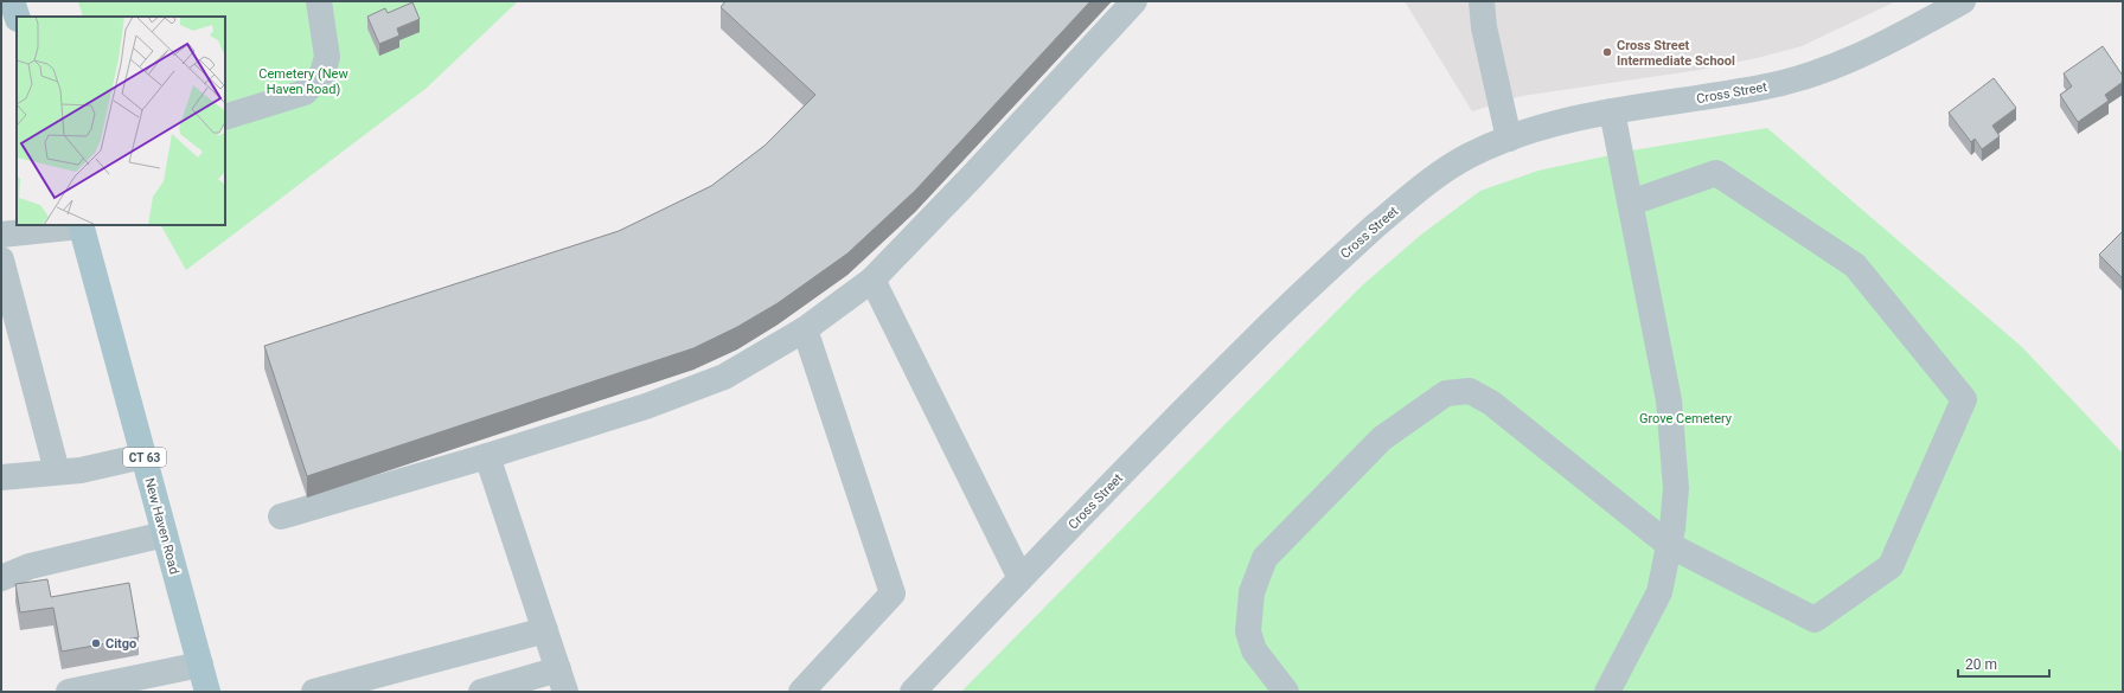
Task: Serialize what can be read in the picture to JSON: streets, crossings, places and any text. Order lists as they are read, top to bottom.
{
  "streets": {
    "main road": ["CT 63", "New Haven Road"],
    "street": ["Cross Street"]
  },
  "parks": ["Cemetery (New Haven Road)", "Grove Cemetery"],
  "places": ["Cross Street Intermediate School", "Citgo"],
  "scale_bar": "20 m"
}
